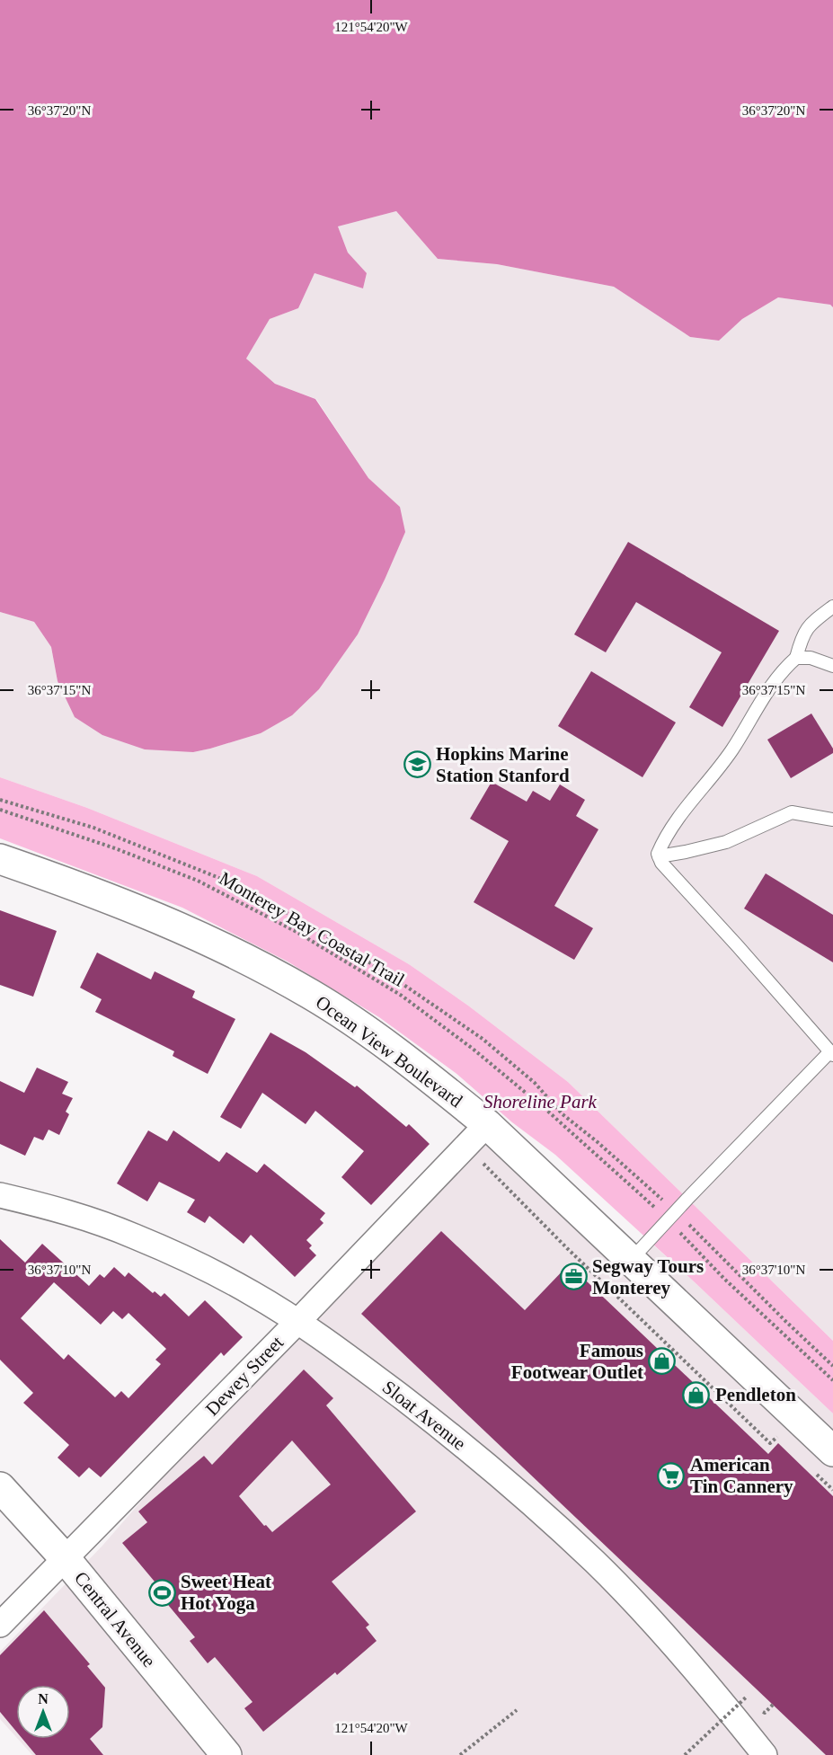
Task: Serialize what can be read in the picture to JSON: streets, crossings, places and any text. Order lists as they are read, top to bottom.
{
  "streets": {
    "main road": ["Ocean View Boulevard", "Central Avenue"],
    "street": ["Dewey Street", "Sloat Avenue"],
    "path": ["Monterey Bay Coastal Trail"]
  },
  "crossings": [
    ["Ocean View Boulevard", "Dewey Street"],
    ["Dewey Street", "Sloat Avenue"],
    ["Dewey Street", "Central Avenue"]
  ],
  "parks": ["Shoreline Park"],
  "places": {
    "school or university": ["Hopkins Marine Station Stanford"],
    "office": ["Segway Tours Monterey"],
    "shop": ["Famous Footwear Outlet", "Pendleton"],
    "supermarket": ["American Tin Cannery"],
    "sports": ["Sweet Heat Hot Yoga"]
  },
  "north": "top",
  "coordinates": [
    "121°54'20\"W",
    "36°37'20\"N",
    "36°37'15\"N",
    "36°37'10\"N"
  ]
}
